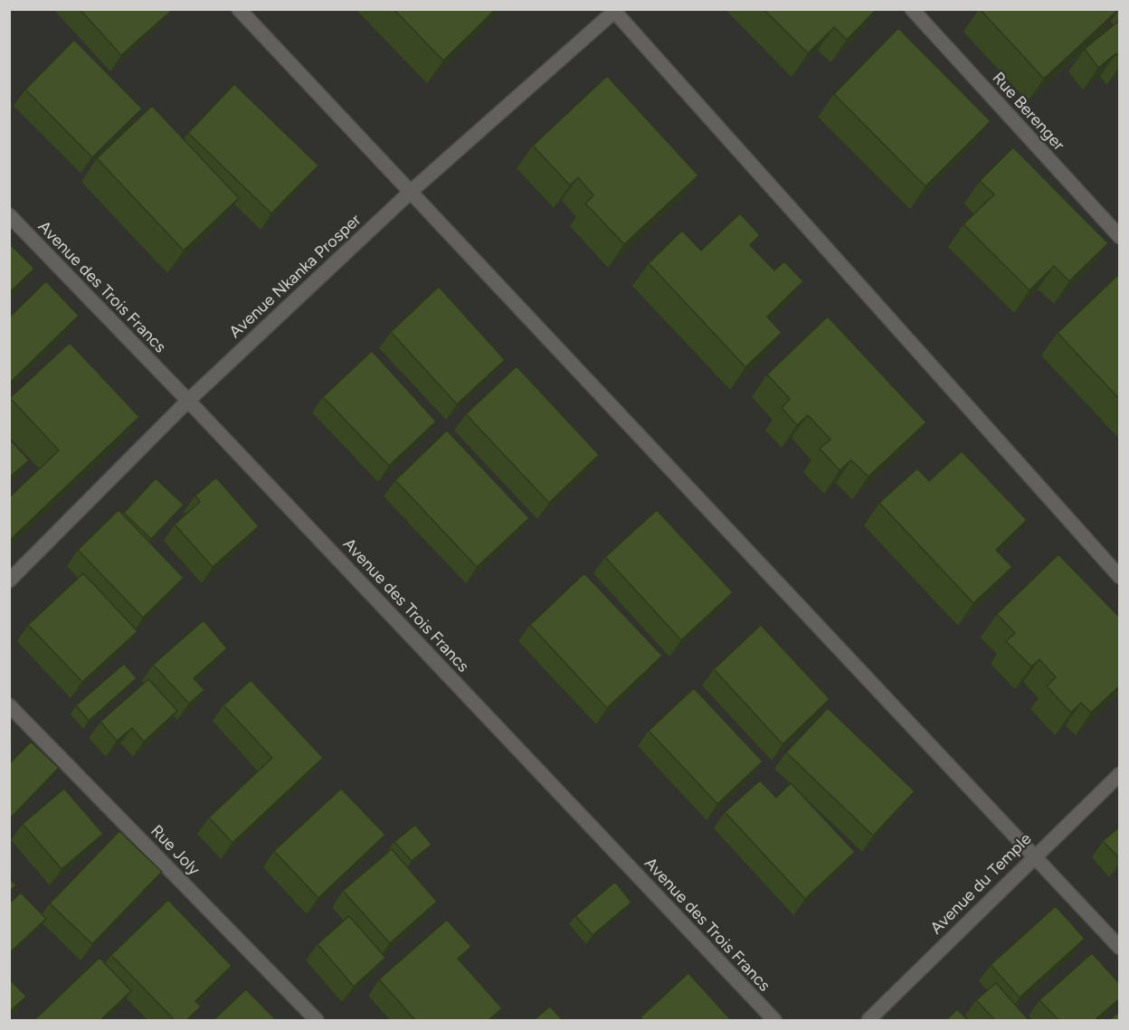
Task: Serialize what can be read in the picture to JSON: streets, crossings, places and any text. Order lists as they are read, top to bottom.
{
  "streets": {
    "street": [
      "Rue Berenger",
      "Avenue Nkanka Prosper",
      "Avenue des Trois Francs",
      "Rue Joly",
      "Avenue du Temple"
    ]
  },
  "crossings": [
    ["Avenue Nkanka Prosper", "Avenue des Trois Francs"]
  ]
}
